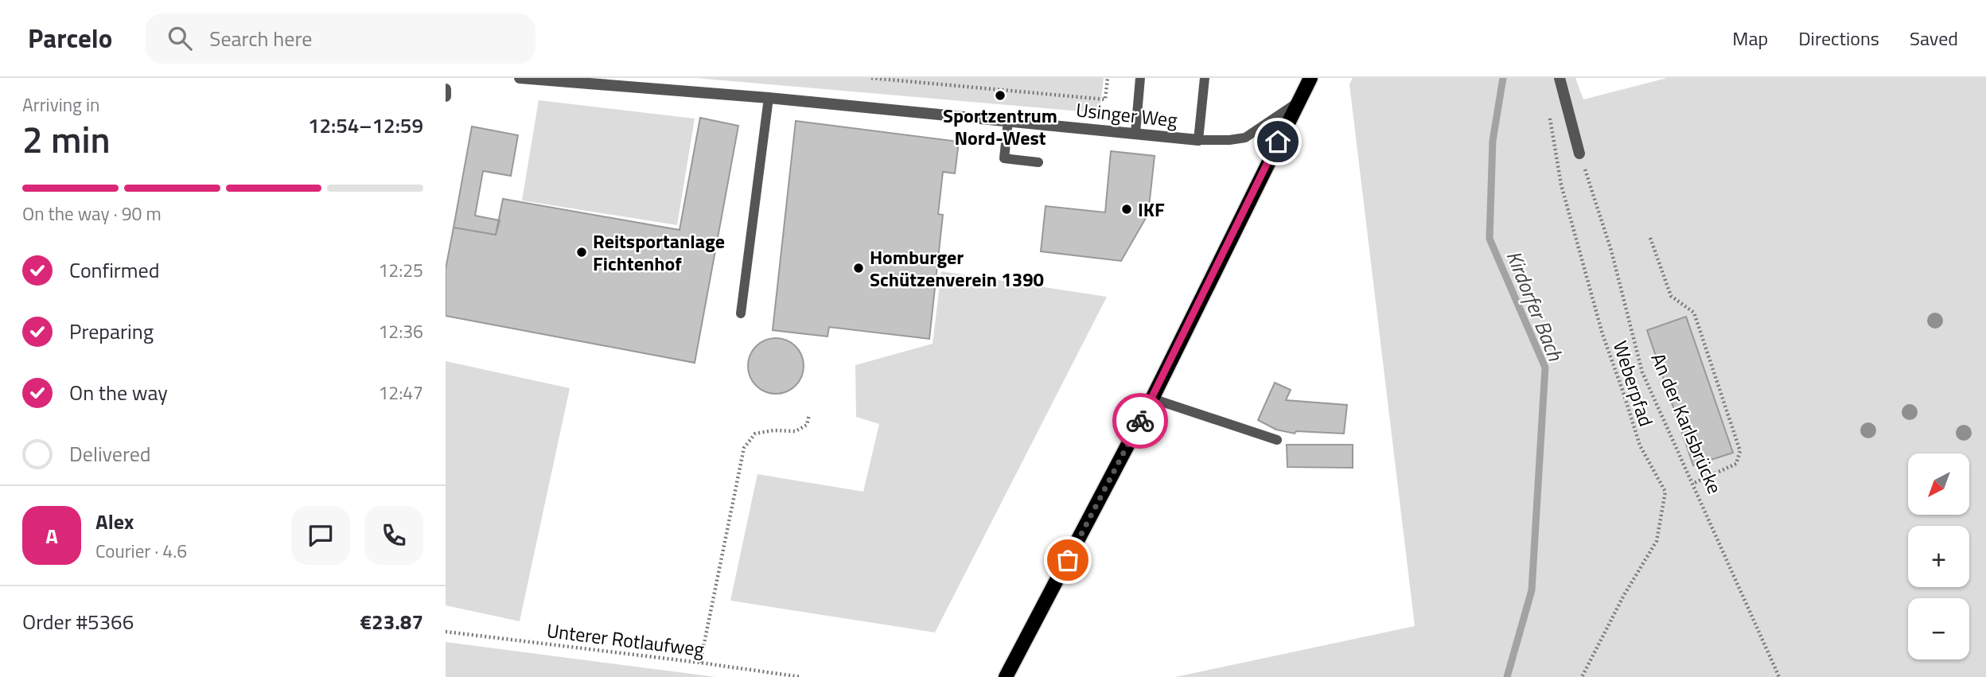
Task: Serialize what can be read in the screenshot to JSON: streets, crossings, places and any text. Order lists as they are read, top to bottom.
{
  "streets": {
    "street": ["Usinger Weg"],
    "path": ["Weberpfad", "An der Karlsbrücke", "Unterer Rotlaufweg"]
  },
  "water": ["Kirdorfer Bach"],
  "places": [
    "Sportzentrum Nord-West",
    "IKF",
    "Reitsportanlage Fichtenhof",
    "Homburger Schützenverein 1390"
  ],
  "north": "bottom left",
  "page": {
    "header": "Parcelo",
    "search": "Search here",
    "nav": ["Map", "Directions", "Saved"],
    "heading": ["2 min", "Arriving in", "12:54–12:59"],
    "panel": [
      "Alex",
      "Courier · 4.6",
      "Order #5366",
      "€23.87"
    ],
    "bar": "On the way · 90 m",
    "list": [
      ["Confirmed", "12:25"],
      ["Preparing", "12:36"],
      ["On the way", "12:47"],
      "Delivered"
    ],
    "map_buttons": ["+", "−"],
    "round": "A"
  }
}
